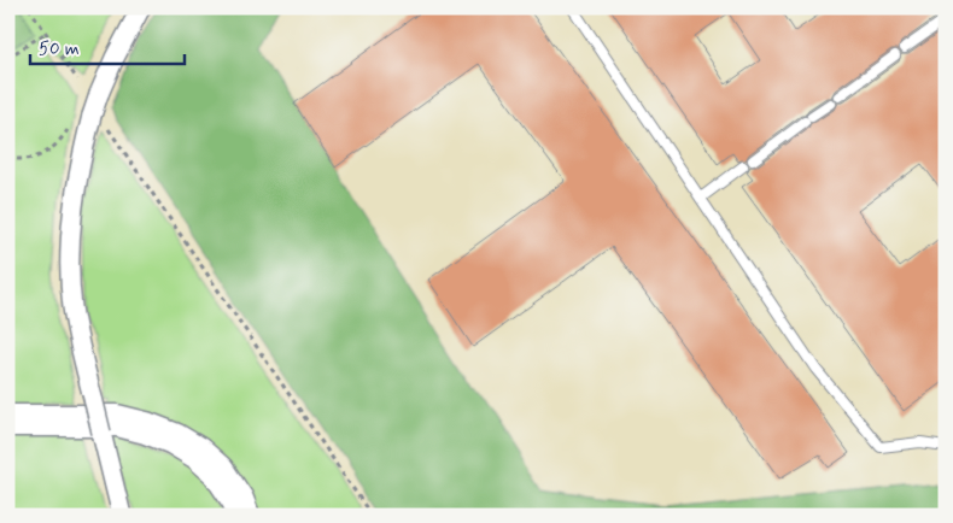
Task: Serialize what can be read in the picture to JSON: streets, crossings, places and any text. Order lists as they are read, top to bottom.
{
  "scale_bar": "50 m"
}
